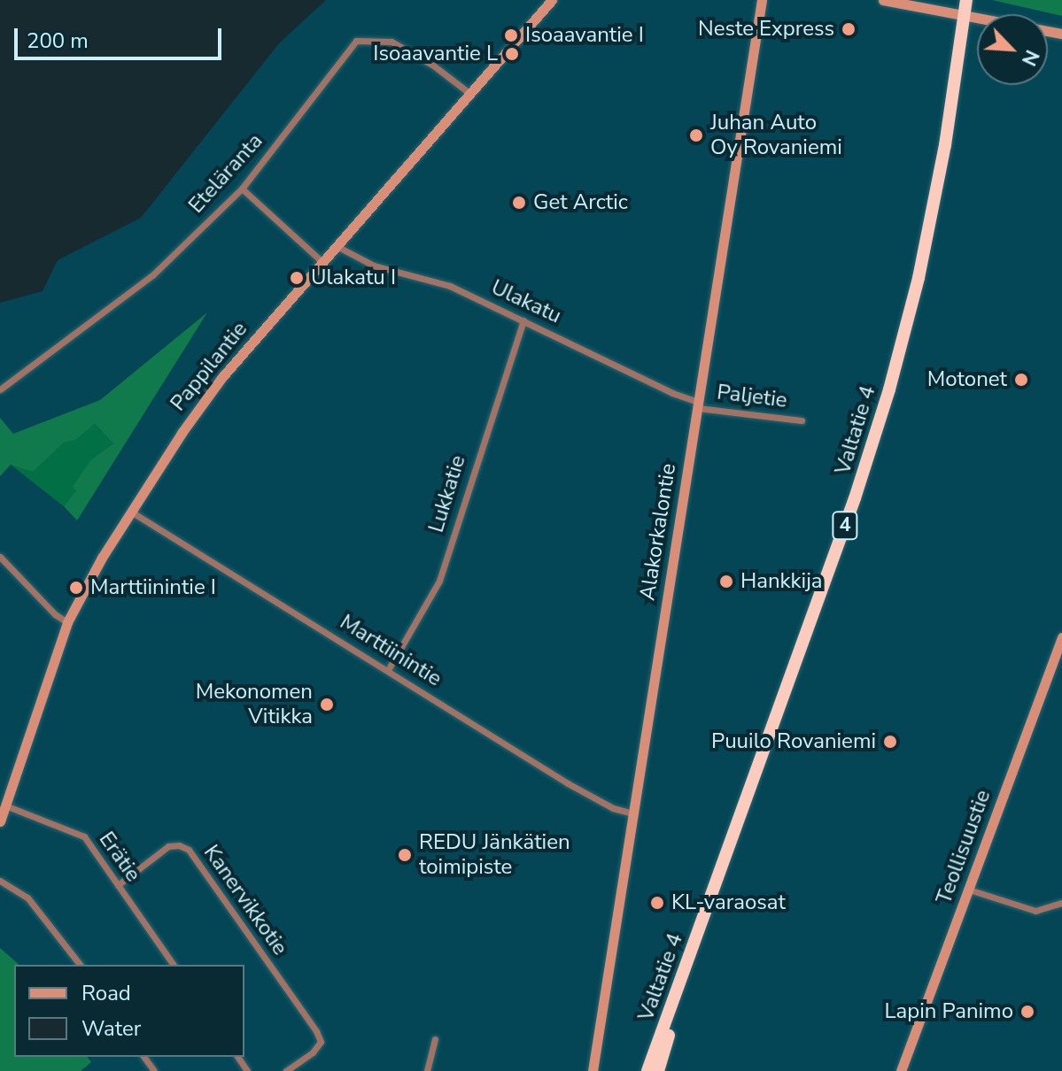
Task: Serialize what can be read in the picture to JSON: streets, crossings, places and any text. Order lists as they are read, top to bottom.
{
  "streets": {
    "highway": ["Valtatie 4", "4"],
    "street": [
      "Eteläranta",
      "Ulakatu",
      "Pappilantie",
      "Paljetie",
      "Lukkatie",
      "Alakorkalontie",
      "Marttiinintie",
      "Teollisuustie",
      "Erätie",
      "Kanervikkotie"
    ]
  },
  "crossings": [
    ["Eteläranta", "Pappilantie"],
    ["Ulakatu", "Pappilantie"],
    ["Ulakatu", "Paljetie"],
    ["Ulakatu", "Lukkatie"],
    ["Ulakatu", "Alakorkalontie"],
    ["Pappilantie", "Marttiinintie"],
    ["Pappilantie", "Erätie"],
    ["Paljetie", "Alakorkalontie"],
    ["Lukkatie", "Marttiinintie"],
    ["Alakorkalontie", "Marttiinintie"],
    ["Erätie", "Kanervikkotie"]
  ],
  "places": [
    "Neste Express",
    "Isoaavantie I",
    "Isoaavantie L",
    "Juhan Auto Oy Rovaniemi",
    "Get Arctic",
    "Ulakatu I",
    "Motonet",
    "Hankkija",
    "Marttiinintie I",
    "Mekonomen Vitikka",
    "Puuilo Rovaniemi",
    "REDU Jänkätien toimipiste",
    "KL-varaosat",
    "Lapin Panimo"
  ],
  "legend": ["Road", "Water"],
  "scale_bar": "200 m",
  "north": "bottom right"
}
